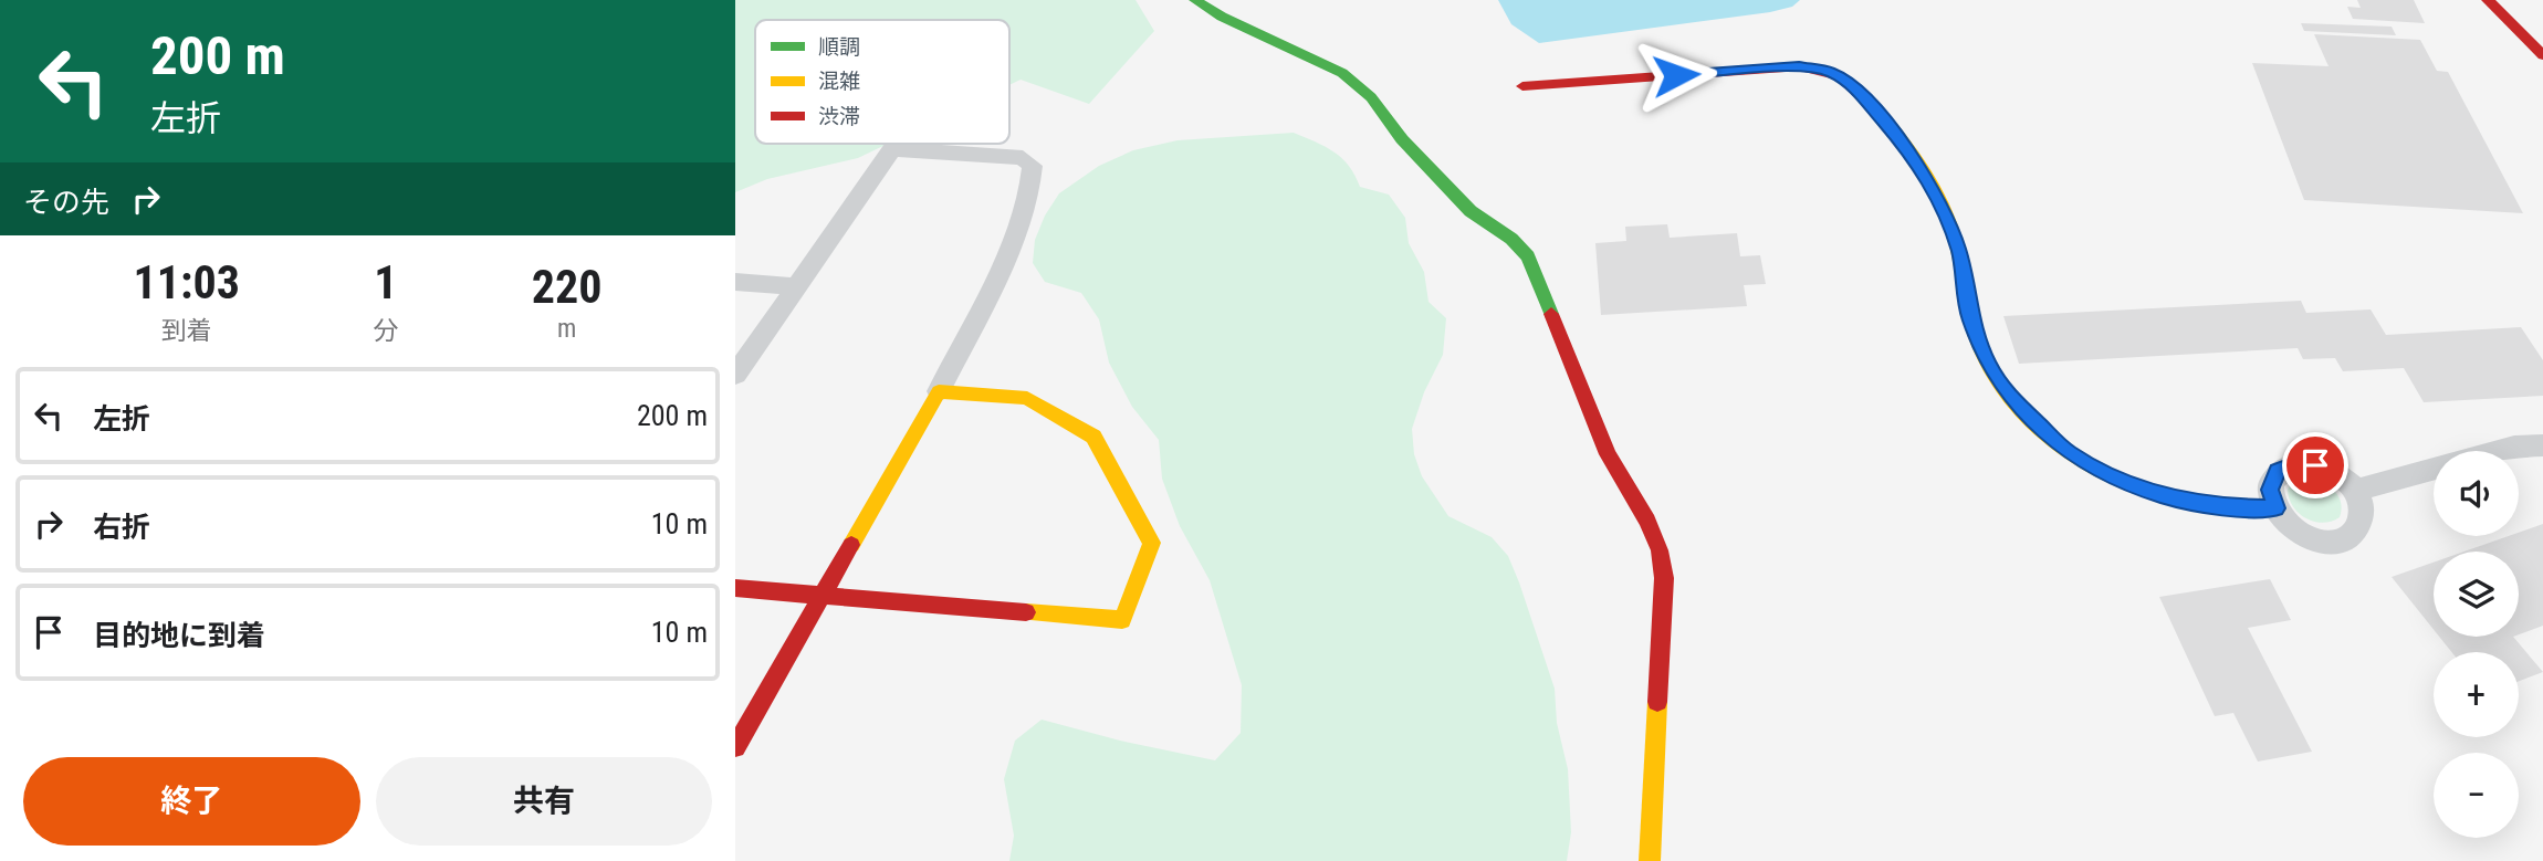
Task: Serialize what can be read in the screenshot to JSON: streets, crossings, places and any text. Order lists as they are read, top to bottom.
{
  "legend": ["順調", "混雑", "渋滞"],
  "page": {
    "turn": ["200 m", "左折"],
    "then": "その先",
    "eta": [
      "11:03",
      "到着",
      "1",
      "分",
      "220",
      "m"
    ],
    "list": [
      {
        "name": "左折",
        "value": "200 m"
      },
      {
        "name": "右折",
        "value": "10 m"
      },
      {
        "name": "目的地に到着",
        "value": "10 m"
      }
    ],
    "map_buttons": ["+", "−"],
    "buttons": ["終了", "共有"]
  }
}
